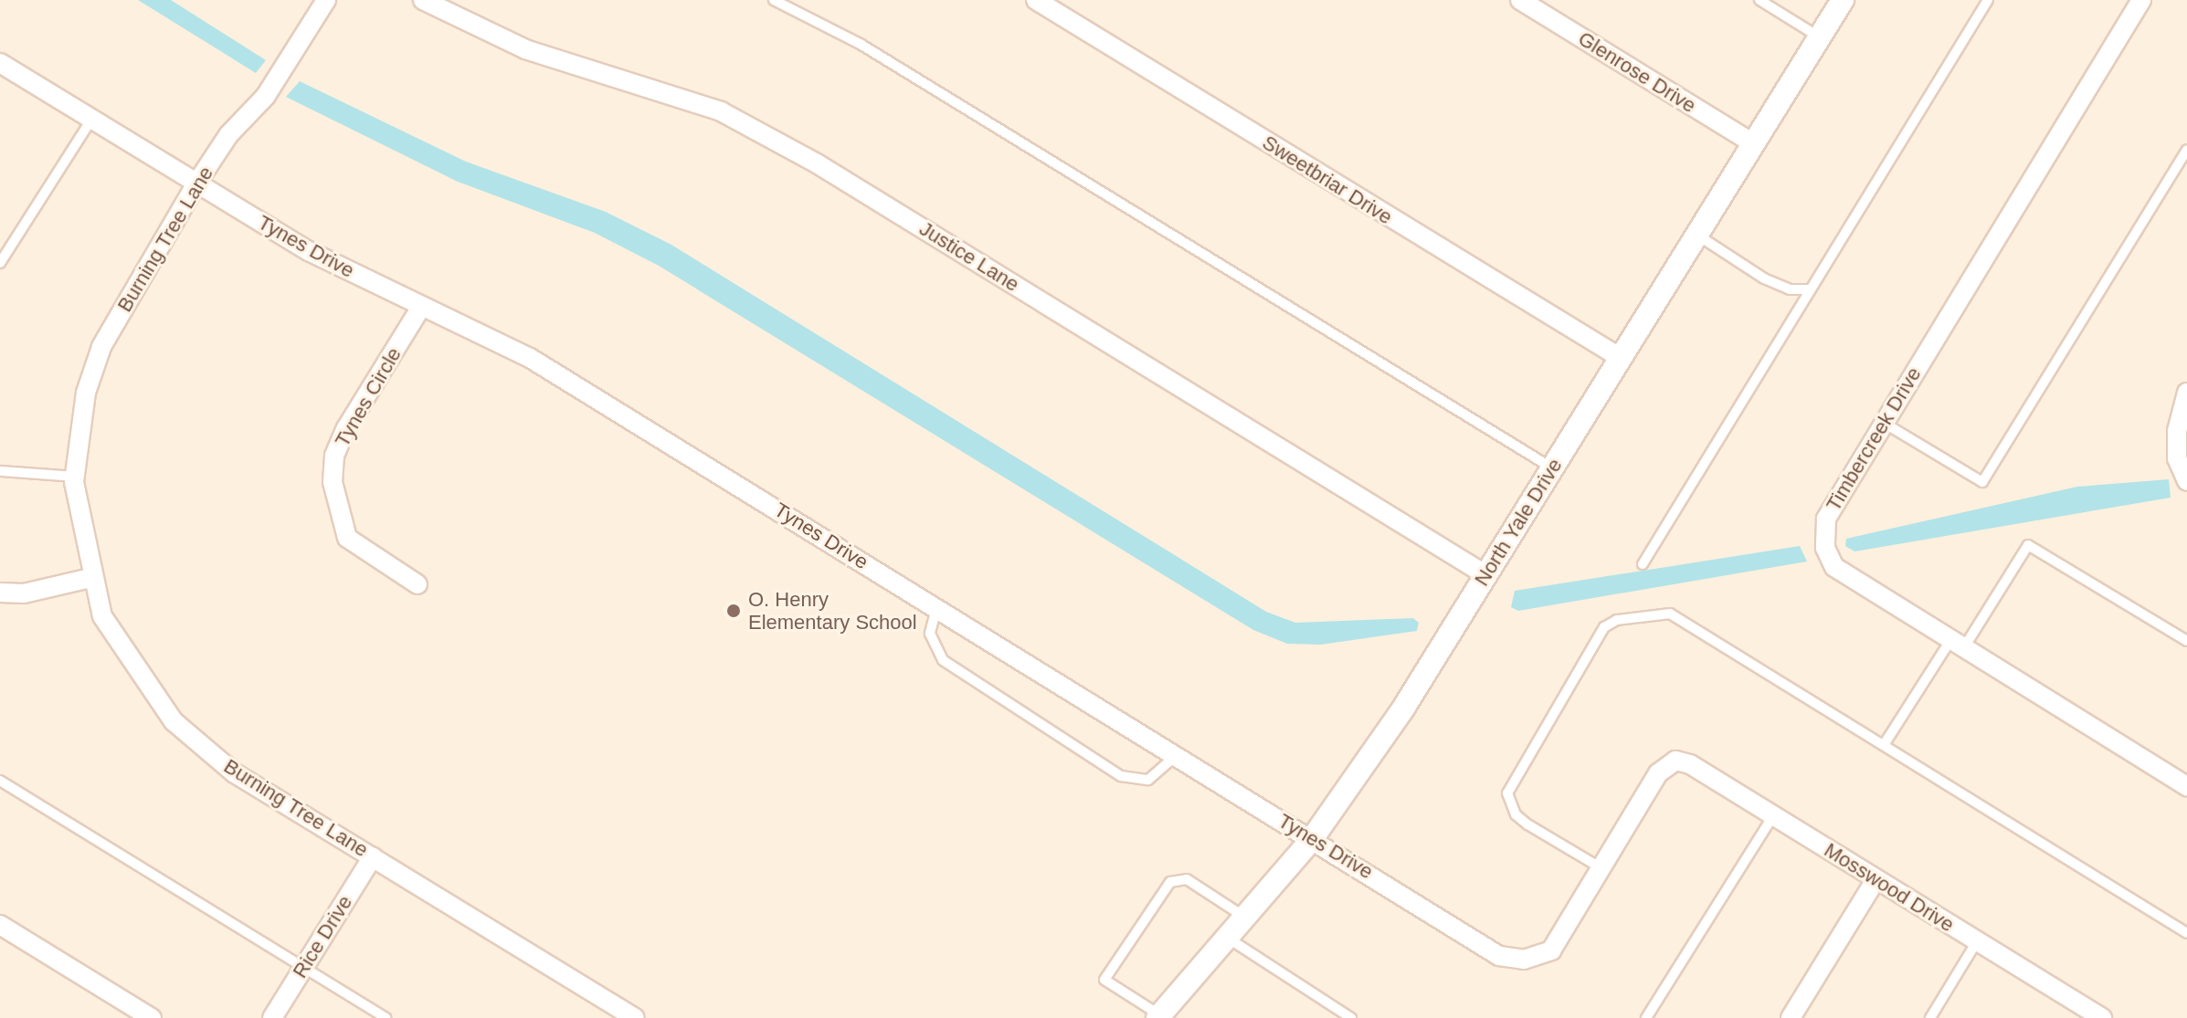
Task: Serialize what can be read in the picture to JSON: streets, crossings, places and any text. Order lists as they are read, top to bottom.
{
  "streets": {
    "street": [
      "Glenrose Drive",
      "Sweetbriar Drive",
      "Burning Tree Lane",
      "Tynes Drive",
      "Justice Lane",
      "Tynes Circle",
      "Timbercreek Drive",
      "North Yale Drive",
      "Mosswood Drive",
      "Rice Drive"
    ]
  },
  "crossings": [
    ["Glenrose Drive", "North Yale Drive"],
    ["Sweetbriar Drive", "North Yale Drive"],
    ["Burning Tree Lane", "Tynes Drive"],
    ["Burning Tree Lane", "Rice Drive"],
    ["Tynes Drive", "Tynes Circle"],
    ["Tynes Drive", "North Yale Drive"],
    ["Tynes Drive", "Mosswood Drive"],
    ["Justice Lane", "North Yale Drive"]
  ],
  "places": ["O. Henry Elementary School"]
}
